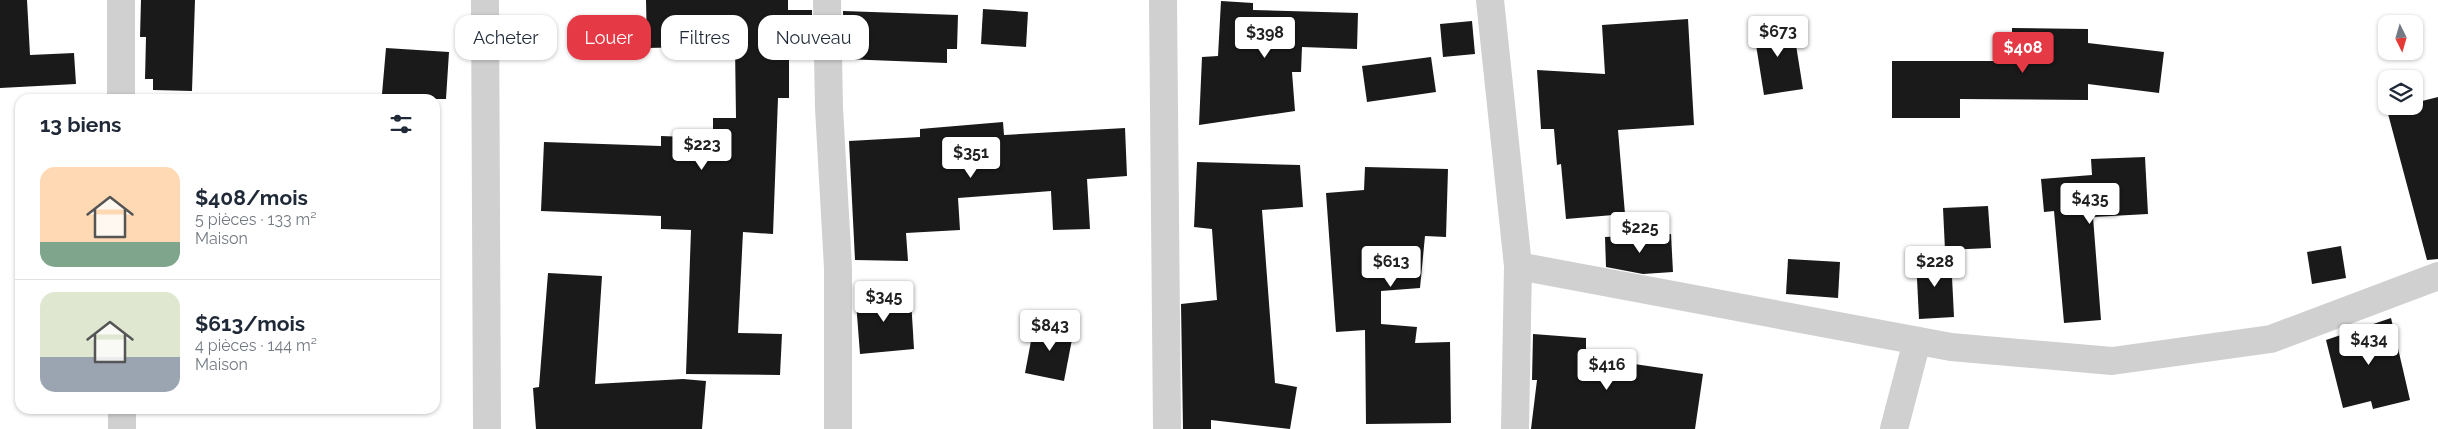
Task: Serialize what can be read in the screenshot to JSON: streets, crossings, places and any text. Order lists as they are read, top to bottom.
{
  "north": "bottom",
  "page": {
    "chip": [
      "Acheter",
      "Louer",
      "Filtres",
      "Nouveau"
    ],
    "price": [
      "$673",
      "$398",
      "$408",
      "$223",
      "$351",
      "$435",
      "$225",
      "$613",
      "$228",
      "$345",
      "$843",
      "$434",
      "$416"
    ],
    "heading": "13 biens",
    "list": [
      {
        "name": "$408/mois",
        "note": "5 pièces · 133 m² · Maison"
      },
      {
        "name": "$613/mois",
        "note": "4 pièces · 144 m² · Maison"
      }
    ]
  }
}
